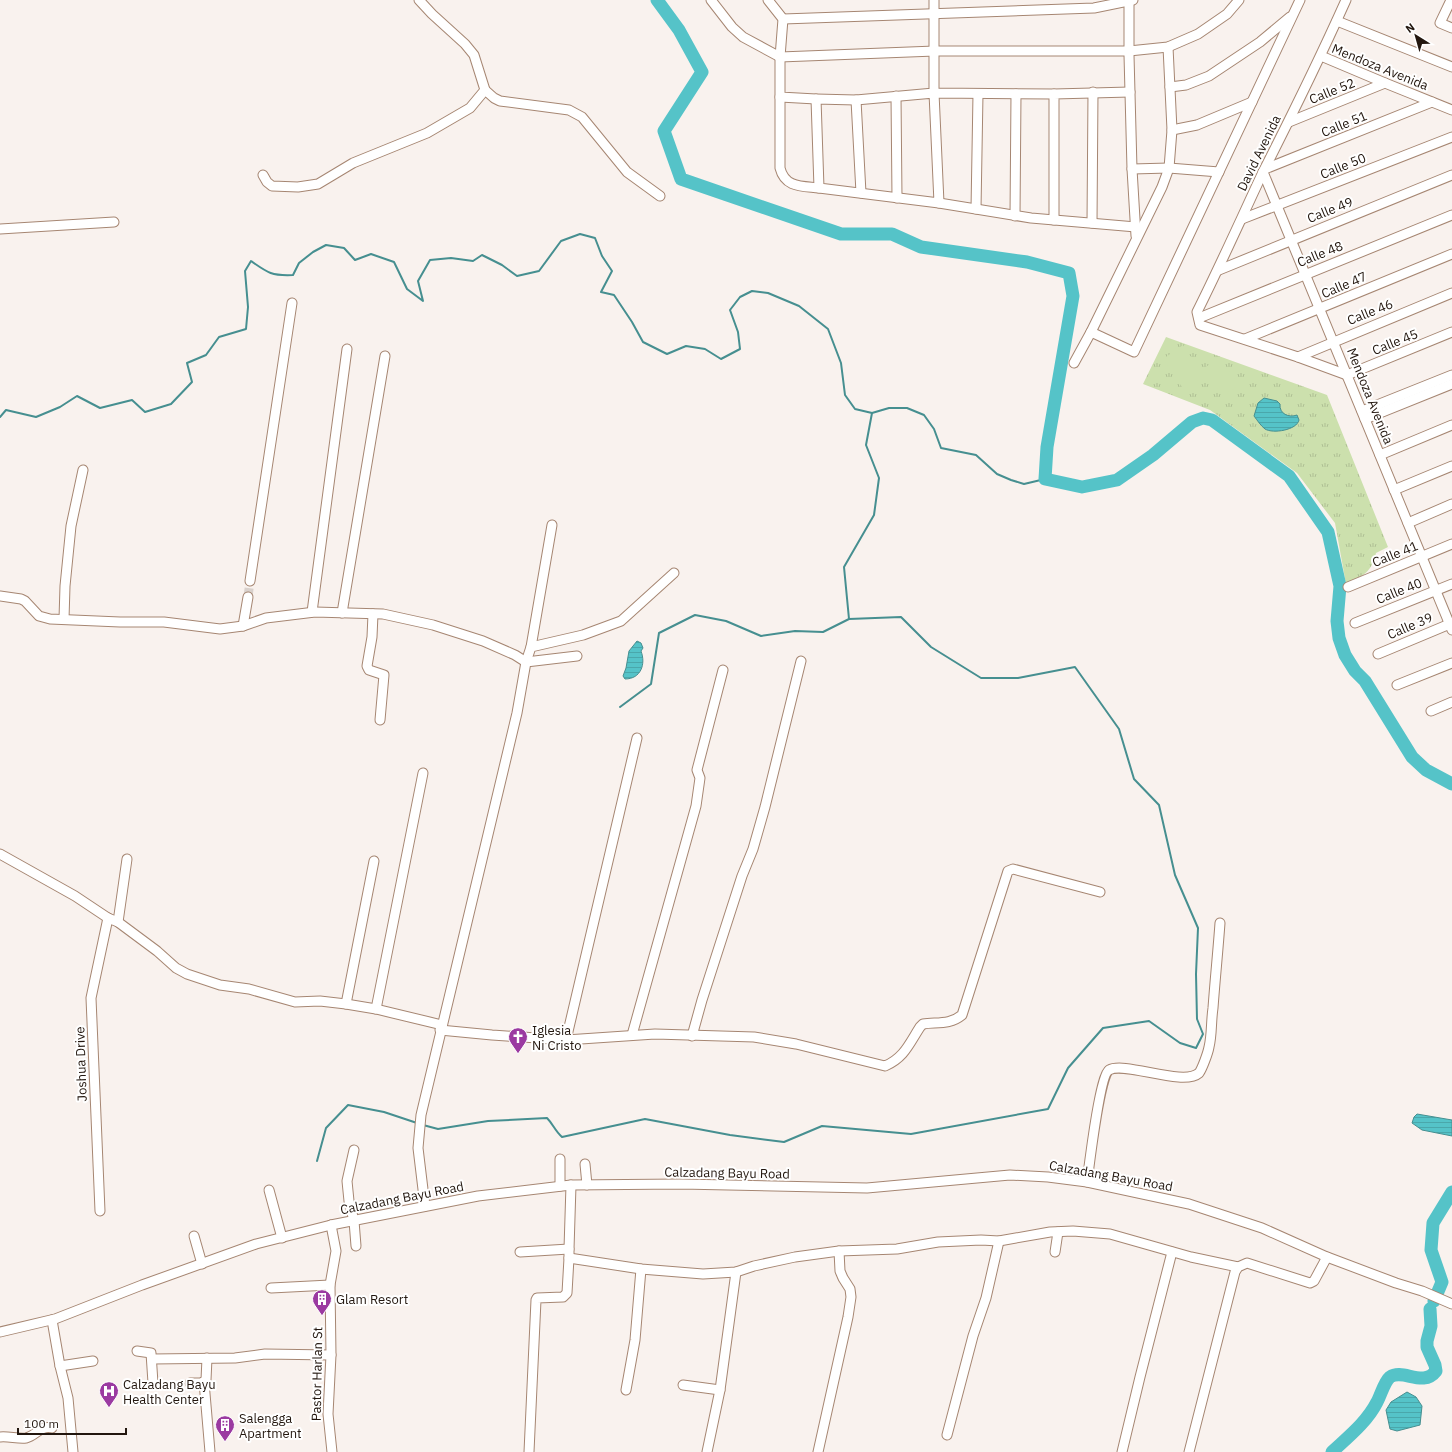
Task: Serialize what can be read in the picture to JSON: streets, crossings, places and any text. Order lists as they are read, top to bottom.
{
  "streets": {
    "street": [
      "Mendoza Avenida",
      "Calle 52",
      "Calle 51",
      "David Avenida",
      "Calle 50",
      "Calle 49",
      "Calle 48",
      "Calle 47",
      "Calle 46",
      "Calle 45",
      "Calle 41",
      "Calle 40",
      "Calle 39",
      "Joshua Drive",
      "Calzadang Bayu Road",
      "Pastor Harlan St"
    ]
  },
  "crossings": [
    ["Mendoza Avenida", "Calle 52"],
    ["Mendoza Avenida", "Calle 51"],
    ["Mendoza Avenida", "David Avenida"],
    ["Mendoza Avenida", "Calle 50"],
    ["Mendoza Avenida", "Calle 49"],
    ["Mendoza Avenida", "Calle 48"],
    ["Mendoza Avenida", "Calle 47"],
    ["Mendoza Avenida", "Calle 46"],
    ["Mendoza Avenida", "Calle 45"],
    ["Mendoza Avenida", "Calle 41"],
    ["Mendoza Avenida", "Calle 40"],
    ["Mendoza Avenida", "Calle 39"],
    ["Calle 52", "David Avenida"],
    ["Calle 51", "David Avenida"],
    ["David Avenida", "Calle 50"],
    ["David Avenida", "Calle 49"],
    ["David Avenida", "Calle 48"],
    ["Calzadang Bayu Road", "Pastor Harlan St"]
  ],
  "places": {
    "church": ["Iglesia Ni Cristo"],
    "building": ["Glam Resort", "Salengga Apartment"],
    "hospital": ["Calzadang Bayu Health Center"]
  },
  "scale_bar": "100 m",
  "north": "top left"
}
